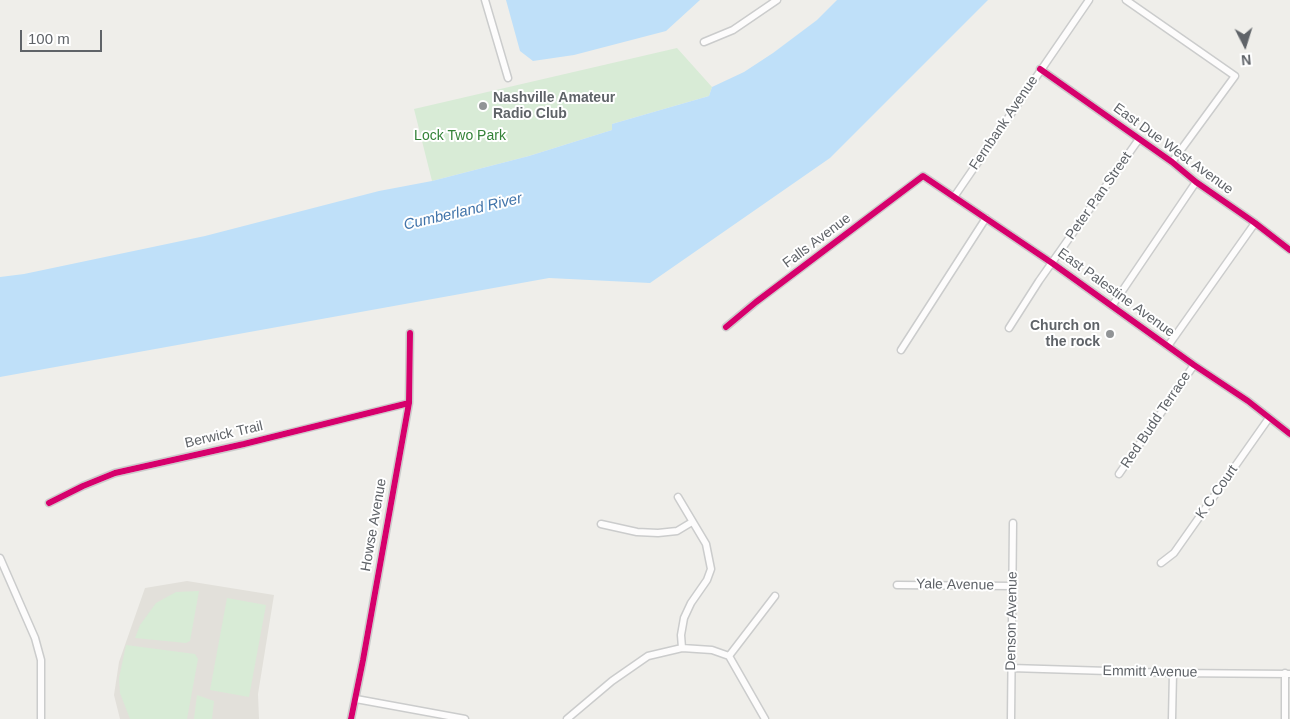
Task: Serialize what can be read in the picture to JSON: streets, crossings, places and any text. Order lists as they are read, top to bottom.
{
  "streets": {
    "street": [
      "Fernbank Avenue",
      "East Due West Avenue",
      "Peter Pan Street",
      "Falls Avenue",
      "East Palestine Avenue",
      "Red Budd Terrace",
      "Berwick Trail",
      "K C Court",
      "Howse Avenue",
      "Yale Avenue",
      "Denson Avenue",
      "Emmitt Avenue"
    ]
  },
  "crossings": [
    ["Fernbank Avenue", "East Due West Avenue"],
    ["Fernbank Avenue", "East Palestine Avenue"],
    ["East Due West Avenue", "Peter Pan Street"],
    ["Peter Pan Street", "East Palestine Avenue"],
    ["Falls Avenue", "East Palestine Avenue"],
    ["East Palestine Avenue", "Red Budd Terrace"],
    ["East Palestine Avenue", "K C Court"],
    ["Berwick Trail", "Howse Avenue"],
    ["Yale Avenue", "Denson Avenue"],
    ["Denson Avenue", "Emmitt Avenue"]
  ],
  "water": ["Cumberland River"],
  "parks": ["Lock Two Park"],
  "places": ["Nashville Amateur Radio Club", "Church on the rock"],
  "scale_bar": "100 m",
  "north": "bottom"
}
